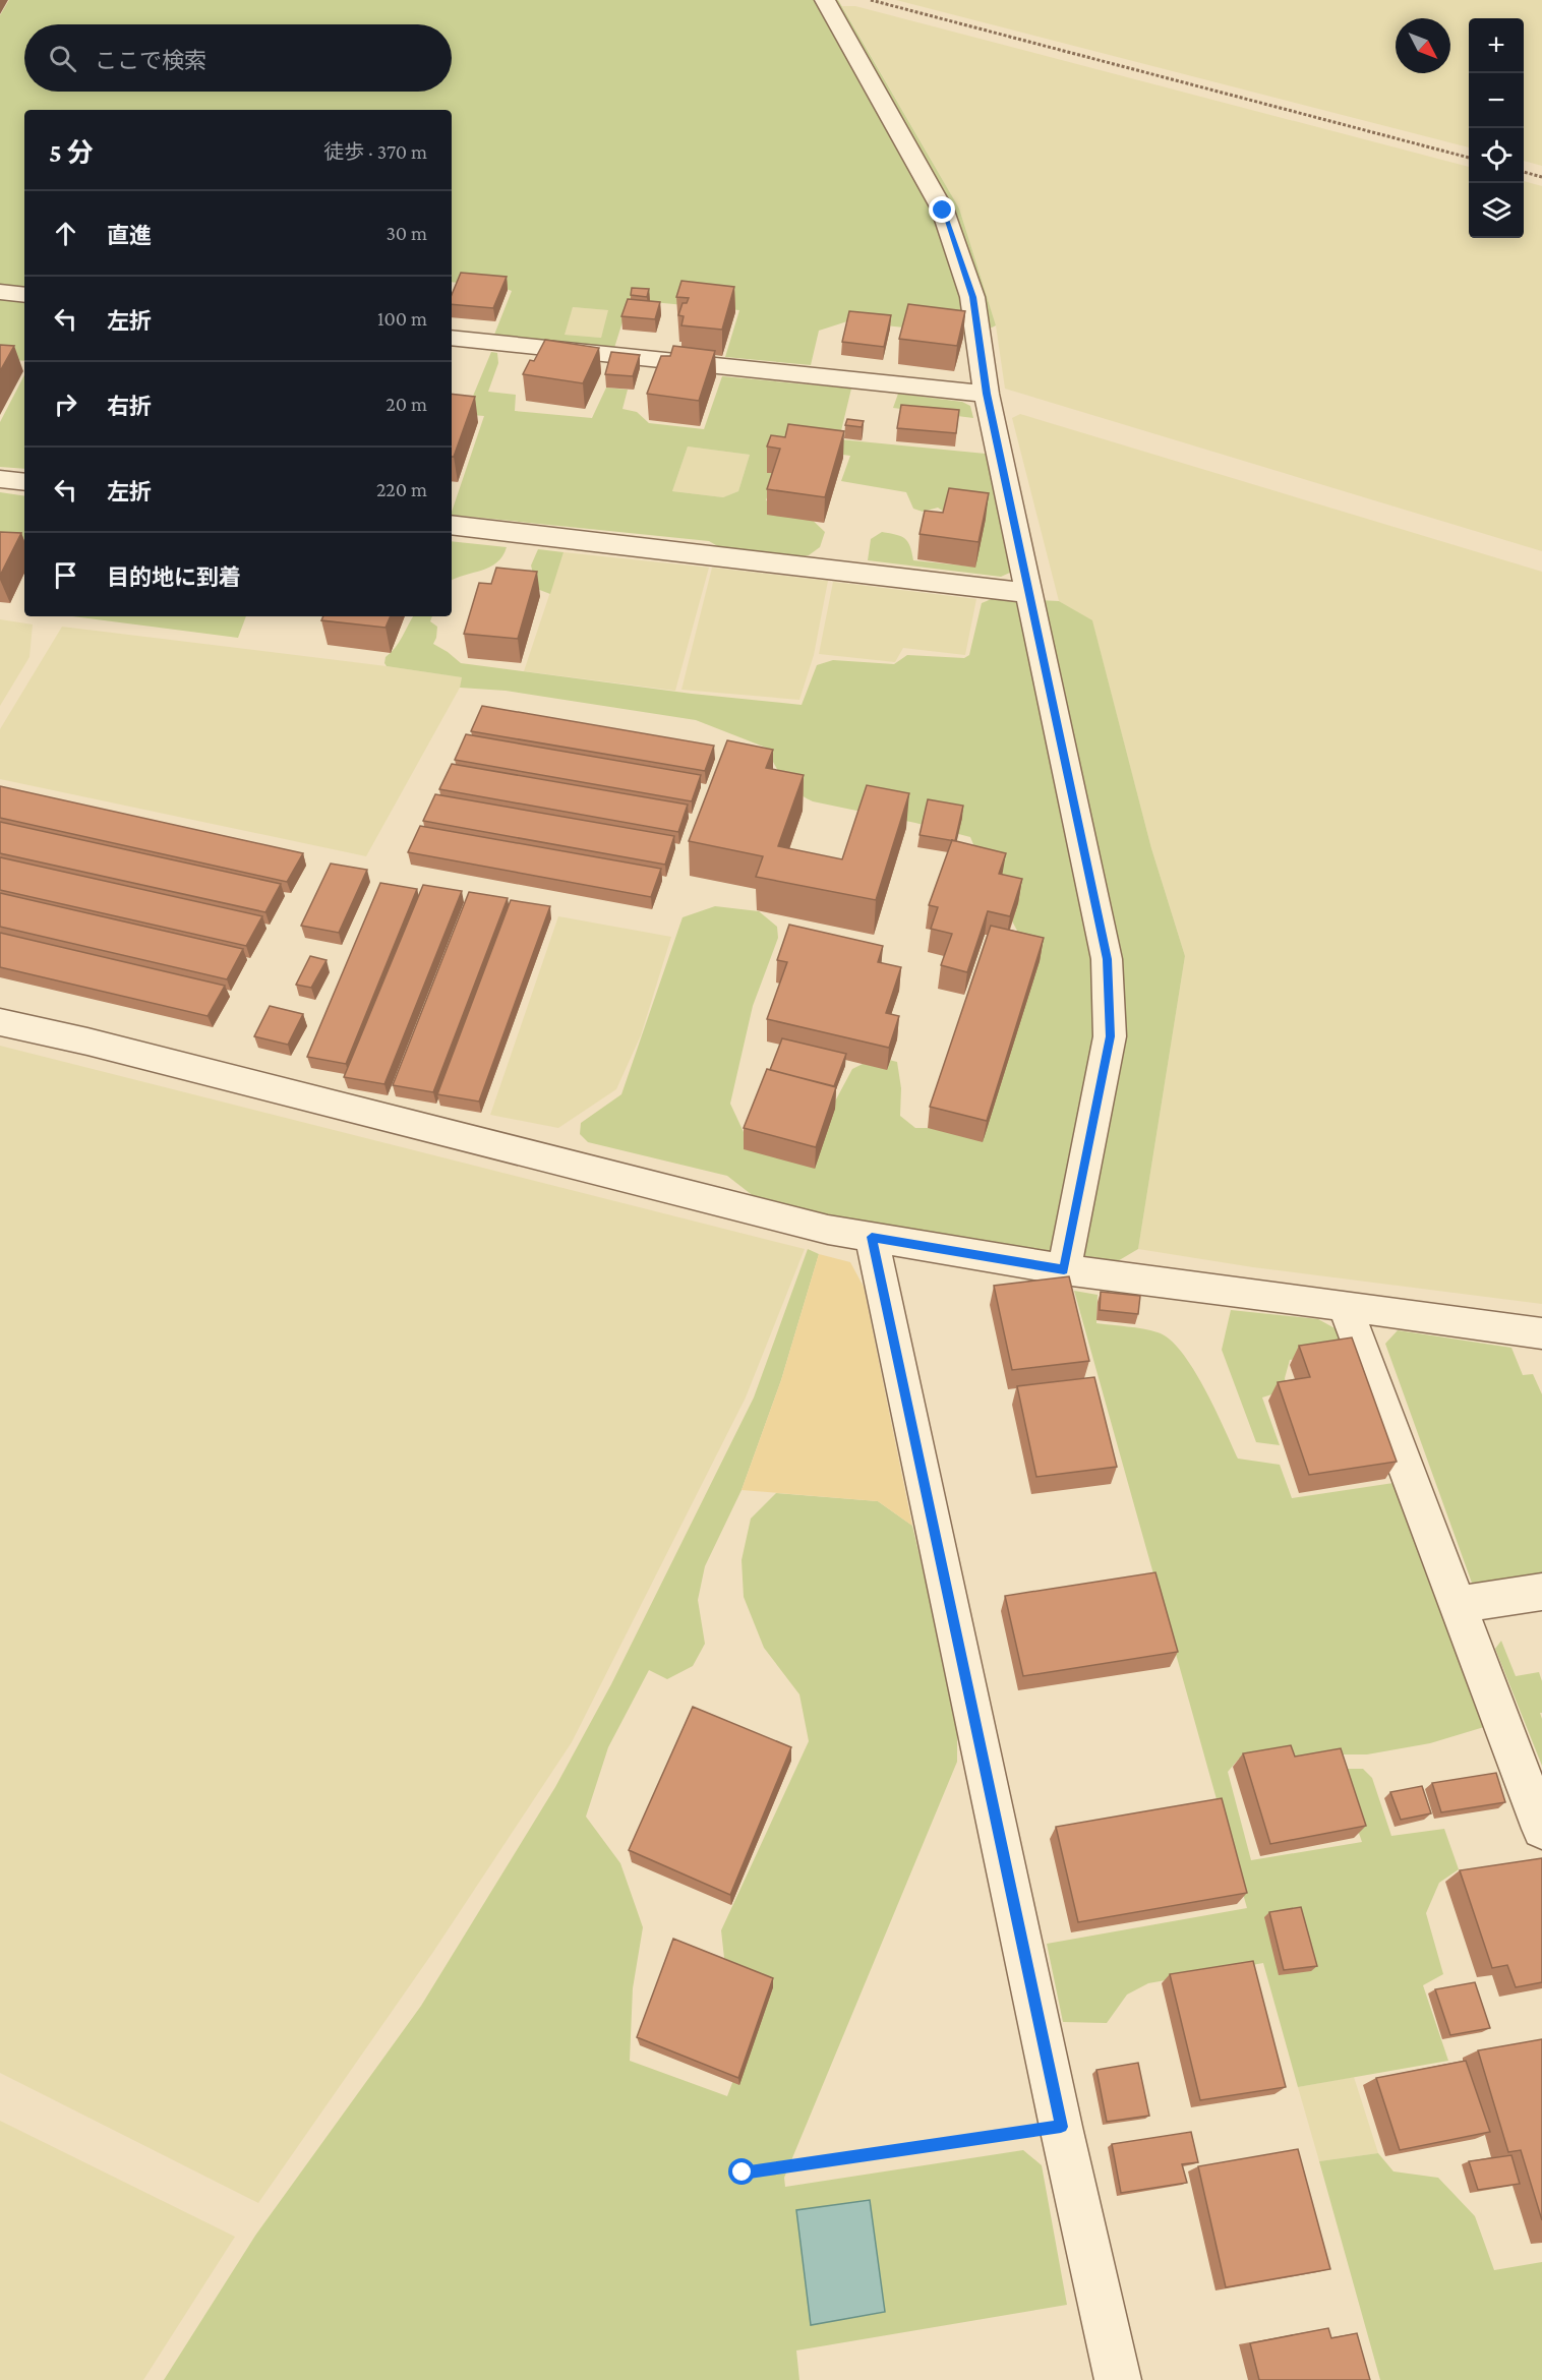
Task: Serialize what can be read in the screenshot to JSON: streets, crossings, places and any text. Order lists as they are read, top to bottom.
{
  "north": "bottom right",
  "page": {
    "map_buttons": ["+", "−"],
    "search": "ここで検索",
    "heading": ["5 分", "徒歩 · 370 m"],
    "list": [
      ["直進", "30 m"],
      ["左折", "100 m"],
      ["右折", "20 m"],
      ["左折", "220 m"],
      "目的地に到着"
    ]
  }
}
